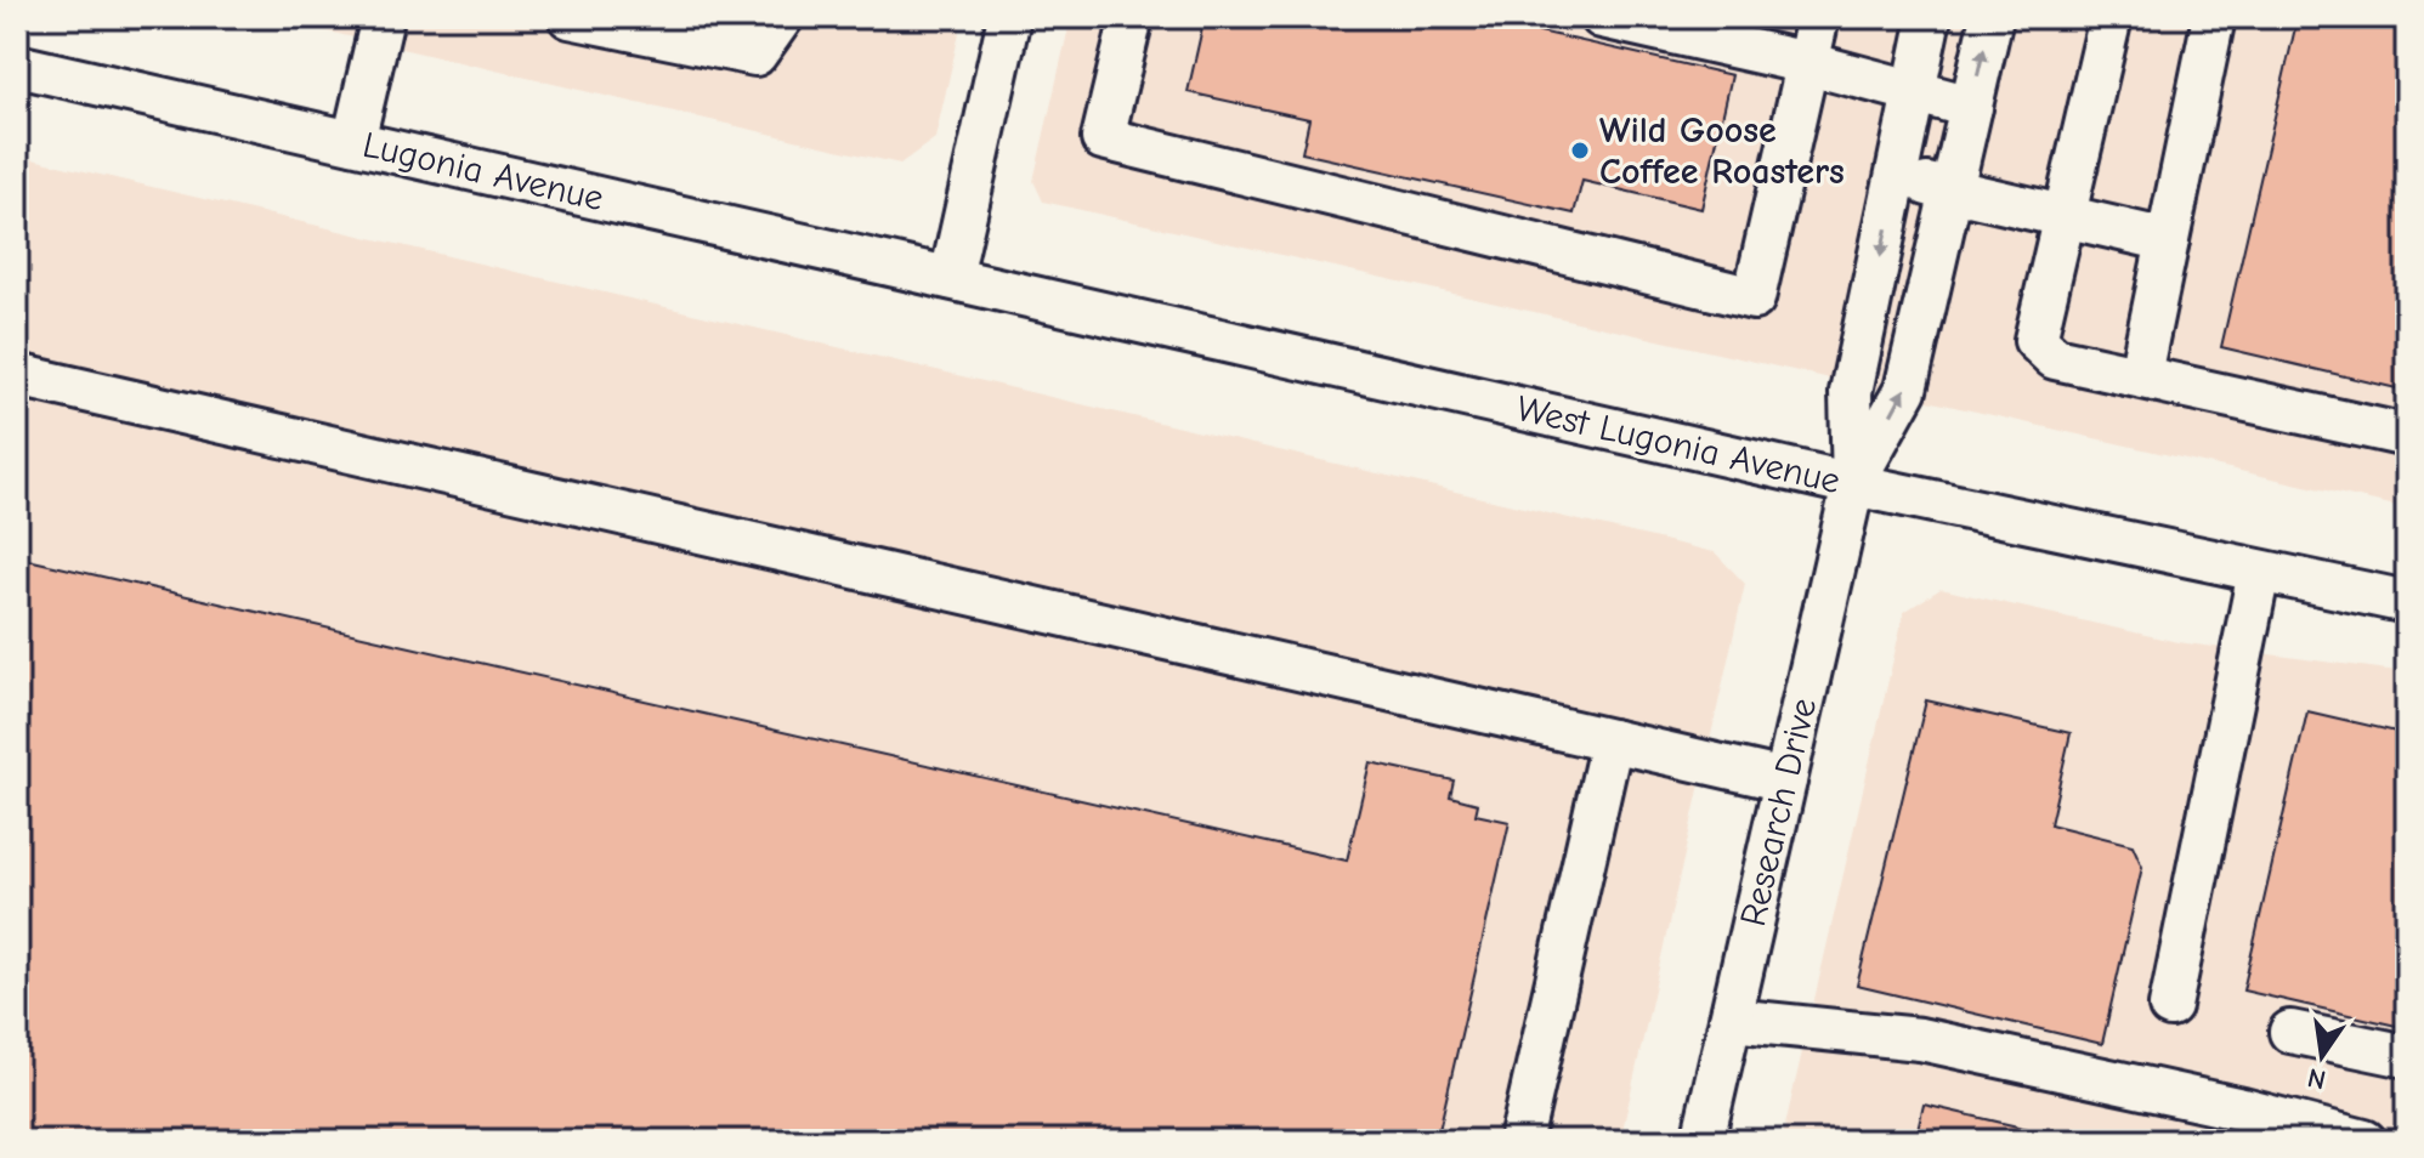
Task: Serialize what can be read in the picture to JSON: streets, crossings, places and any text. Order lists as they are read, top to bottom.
{
  "streets": {
    "street": ["Lugonia Avenue", "West Lugonia Avenue", "Research Drive"]
  },
  "crossings": [
    ["Lugonia Avenue", "West Lugonia Avenue"],
    ["West Lugonia Avenue", "Research Drive"]
  ],
  "places": ["Wild Goose Coffee Roasters"],
  "north": "bottom"
}
